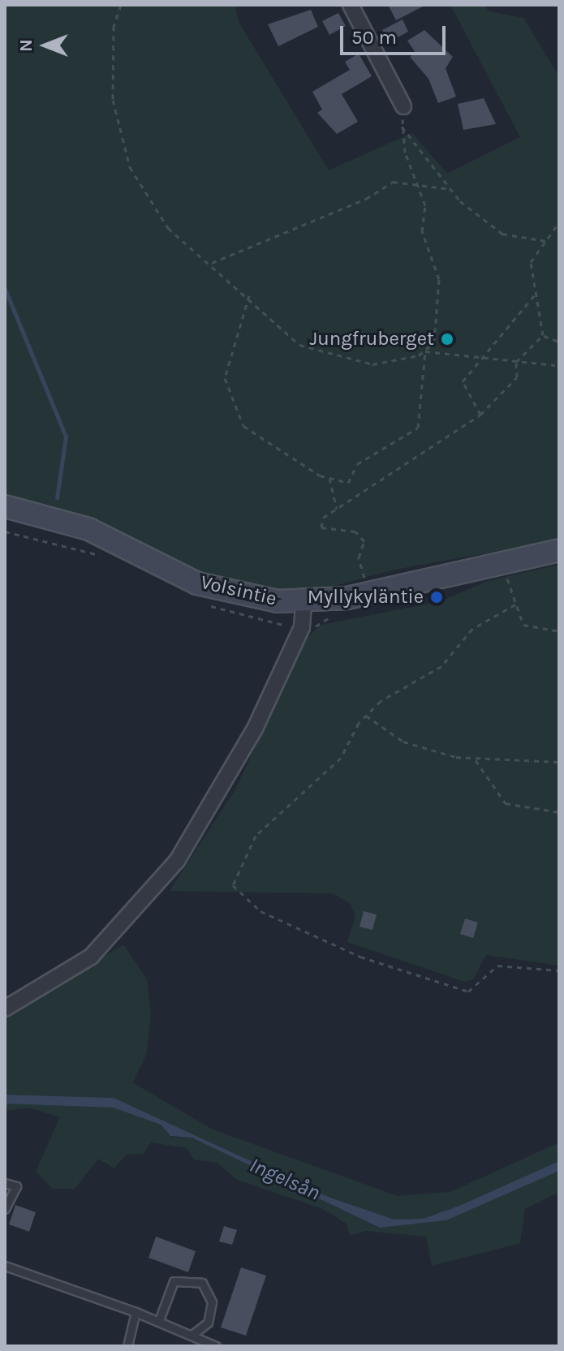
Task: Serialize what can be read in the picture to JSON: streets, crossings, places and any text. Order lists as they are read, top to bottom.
{
  "streets": {
    "street": ["Volsintie"]
  },
  "water": ["Ingelsån"],
  "places": ["Jungfruberget", "Myllykyläntie"],
  "scale_bar": "50 m",
  "north": "left"
}
